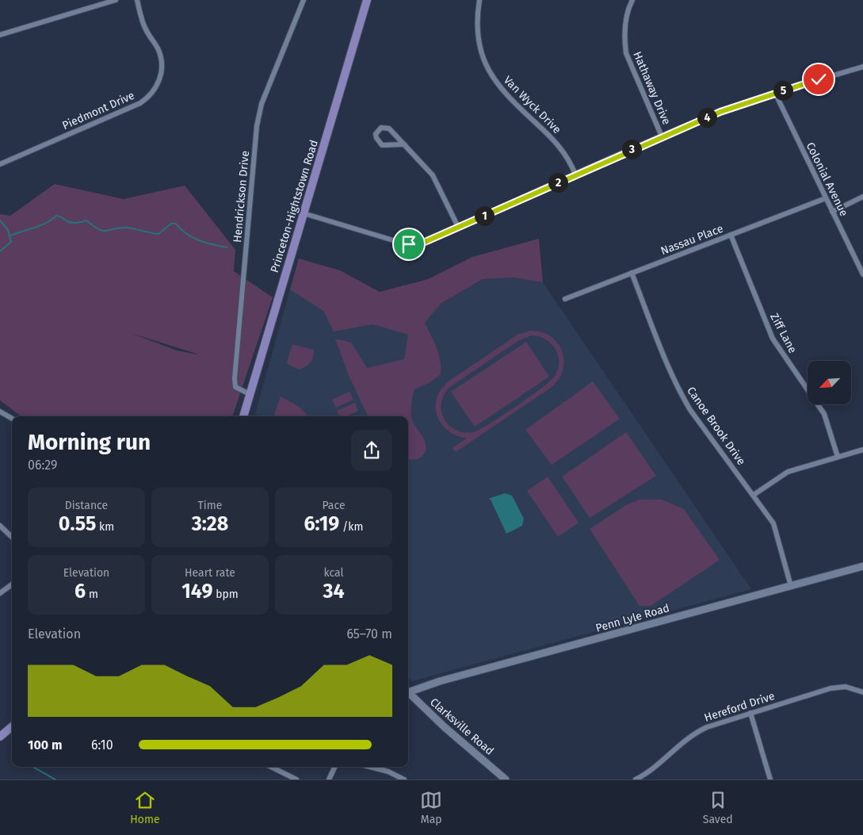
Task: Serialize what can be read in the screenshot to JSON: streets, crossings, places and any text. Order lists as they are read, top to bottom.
{
  "streets": {
    "main road": ["Princeton-Hightstown Road"],
    "street": [
      "Hathaway Drive",
      "Van Wyck Drive",
      "Piedmont Drive",
      "Colonial Avenue",
      "Hendrickson Drive",
      "Nassau Place",
      "Ziff Lane",
      "Canoe Brook Drive",
      "Penn Lyle Road",
      "Hereford Drive",
      "Clarksville Road"
    ]
  },
  "crossings": [
    ["Colonial Avenue", "Nassau Place"],
    ["Hendrickson Drive", "Princeton-Hightstown Road"],
    ["Nassau Place", "Ziff Lane"],
    ["Nassau Place", "Canoe Brook Drive"],
    ["Canoe Brook Drive", "Penn Lyle Road"]
  ],
  "north": "bottom left",
  "page": {
    "pins": [
      "5",
      "4",
      "3",
      "2",
      "1"
    ],
    "heading": ["Morning run", "06:29"],
    "stats": [
      ["Distance", "0.55 km"],
      ["Time", "3:28"],
      ["Pace", "6:19 /km"],
      ["Elevation", "6 m"],
      ["Heart rate", "149 bpm"],
      ["kcal", "34"]
    ],
    "chart": ["Elevation", "65–70 m"],
    "list": [
      {
        "name": "100 m",
        "note": "6:10"
      }
    ],
    "tabs": ["Home", "Map", "Saved"]
  }
}
